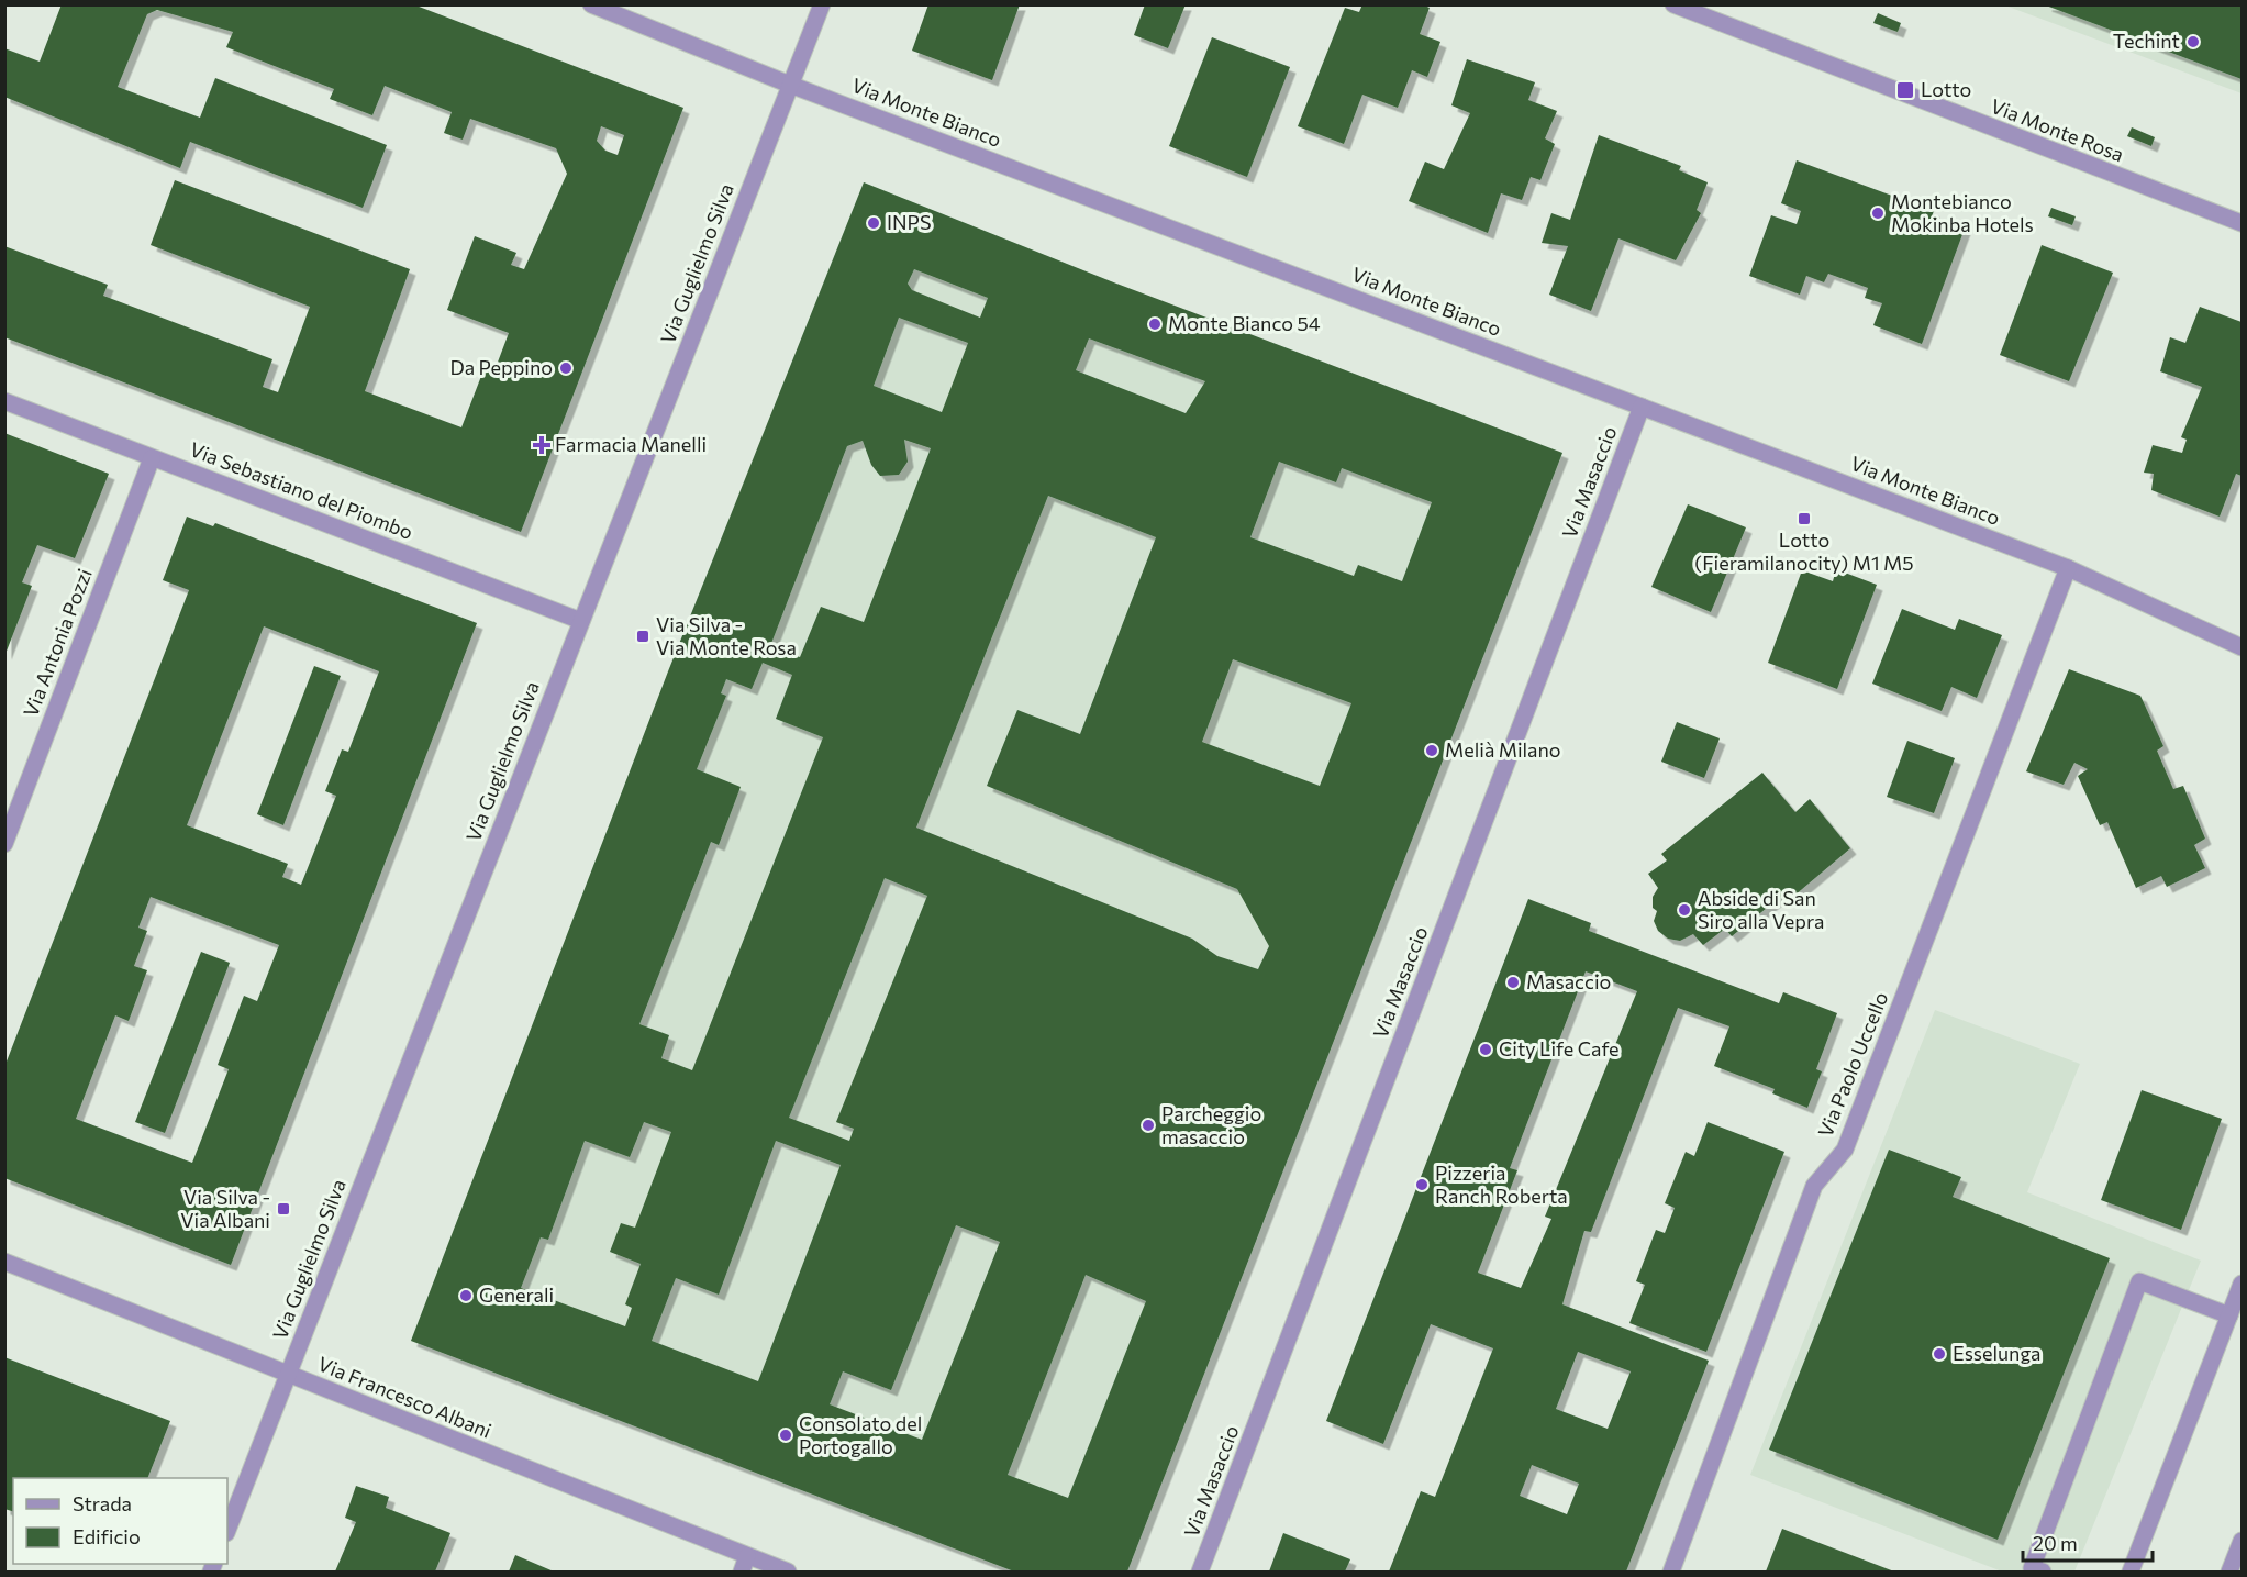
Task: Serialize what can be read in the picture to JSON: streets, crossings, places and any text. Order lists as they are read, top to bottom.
{
  "streets": {
    "street": [
      "Via Monte Bianco",
      "Via Monte Rosa",
      "Via Guglielmo Silva",
      "Via Masaccio",
      "Via Sebastiano del Piombo",
      "Via Antonia Pozzi",
      "Via Paolo Uccello",
      "Via Francesco Albani"
    ]
  },
  "crossings": [
    ["Via Monte Bianco", "Via Guglielmo Silva"],
    ["Via Monte Bianco", "Via Masaccio"],
    ["Via Monte Bianco", "Via Paolo Uccello"],
    ["Via Guglielmo Silva", "Via Sebastiano del Piombo"],
    ["Via Guglielmo Silva", "Via Francesco Albani"],
    ["Via Sebastiano del Piombo", "Via Antonia Pozzi"]
  ],
  "places": {
    "other": [
      "Techint",
      "Montebianco Mokinba Hotels",
      "INPS",
      "Monte Bianco 54",
      "Da Peppino",
      "Melià Milano",
      "Abside di San Siro alla Vepra",
      "Masaccio",
      "City Life Cafe",
      "Parcheggio masaccio",
      "Pizzeria Ranch Roberta",
      "Generali",
      "Esselunga",
      "Consolato del Portogallo"
    ],
    "transit": [
      "Lotto",
      "Lotto (Fieramilanocity) M1 M5",
      "Via Silva - Via Monte Rosa",
      "Via Silva - Via Albani"
    ],
    "health": ["Farmacia Manelli"]
  },
  "legend": ["Strada", "Edificio"],
  "scale_bar": "20 m"
}
